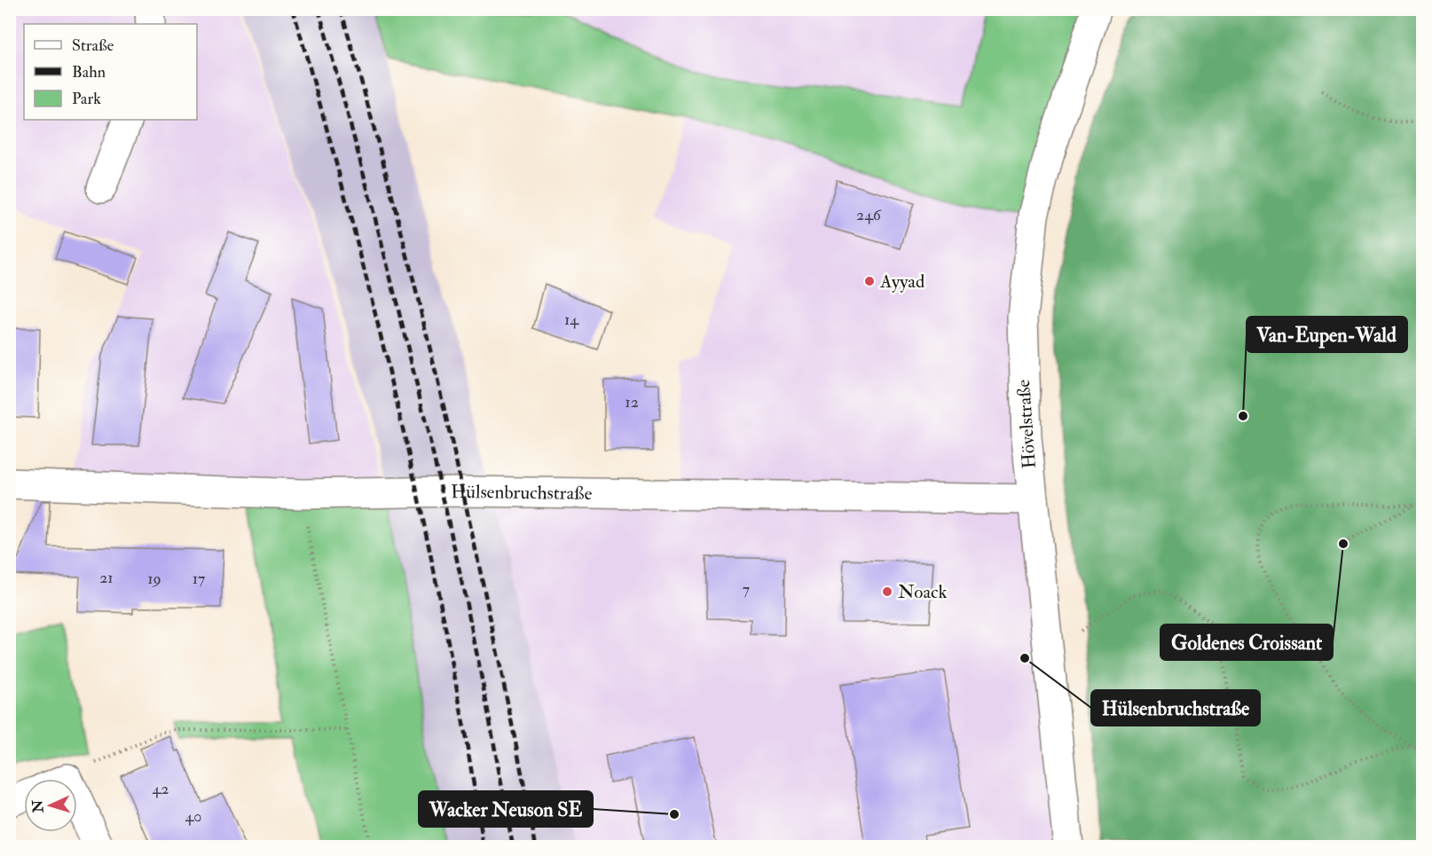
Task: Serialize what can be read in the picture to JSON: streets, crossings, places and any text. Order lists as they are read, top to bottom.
{
  "streets": {
    "street": ["Hövelstraße", "Hülsenbruchstraße"]
  },
  "crossings": [
    ["Hövelstraße", "Hülsenbruchstraße"]
  ],
  "places": [
    "Ayyad",
    "Van-Eupen-Wald",
    "Goldenes Croissant",
    "Noack",
    "Hülsenbruchstraße",
    "Wacker Neuson SE"
  ],
  "house_numbers": [
    "246",
    "14",
    "12",
    "21",
    "19",
    "17",
    "7",
    "42",
    "40"
  ],
  "legend": ["Straße", "Bahn", "Park"],
  "north": "left"
}
